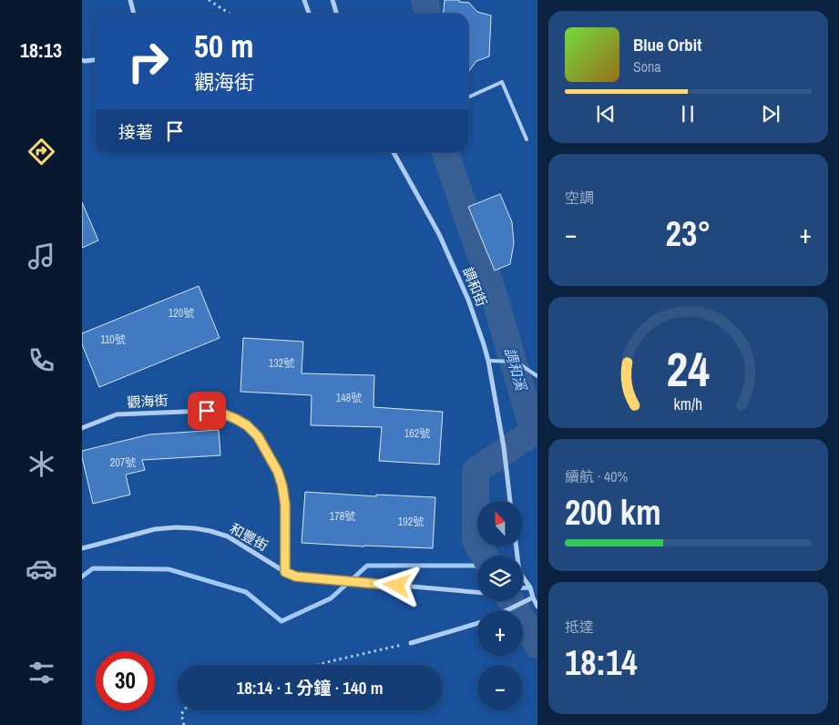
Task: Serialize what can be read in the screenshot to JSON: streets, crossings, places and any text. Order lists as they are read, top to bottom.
{
  "streets": {
    "street": ["調和街", "觀海街", "和豐街"]
  },
  "crossings": [
    ["觀海街", "和豐街"]
  ],
  "water": ["調和溪"],
  "house_numbers": [
    "120號",
    "110號",
    "132號",
    "148號",
    "162號",
    "207號",
    "178號",
    "192號"
  ],
  "north": "top",
  "page": {
    "tabs": "18:13",
    "turn": ["50 m", "觀海街"],
    "song": ["Blue Orbit", "Sona"],
    "then": "接著",
    "tile": [
      "空調",
      ["續航 · 40%", "200 km"],
      ["抵達", "18:14"]
    ],
    "heat": ["−", "23°", "+"],
    "map_buttons": ["+", "−"],
    "limit": "30",
    "trip": "18:14 · 1 分鐘 · 140 m",
    "gauge": ["24", "km/h"]
  }
}
